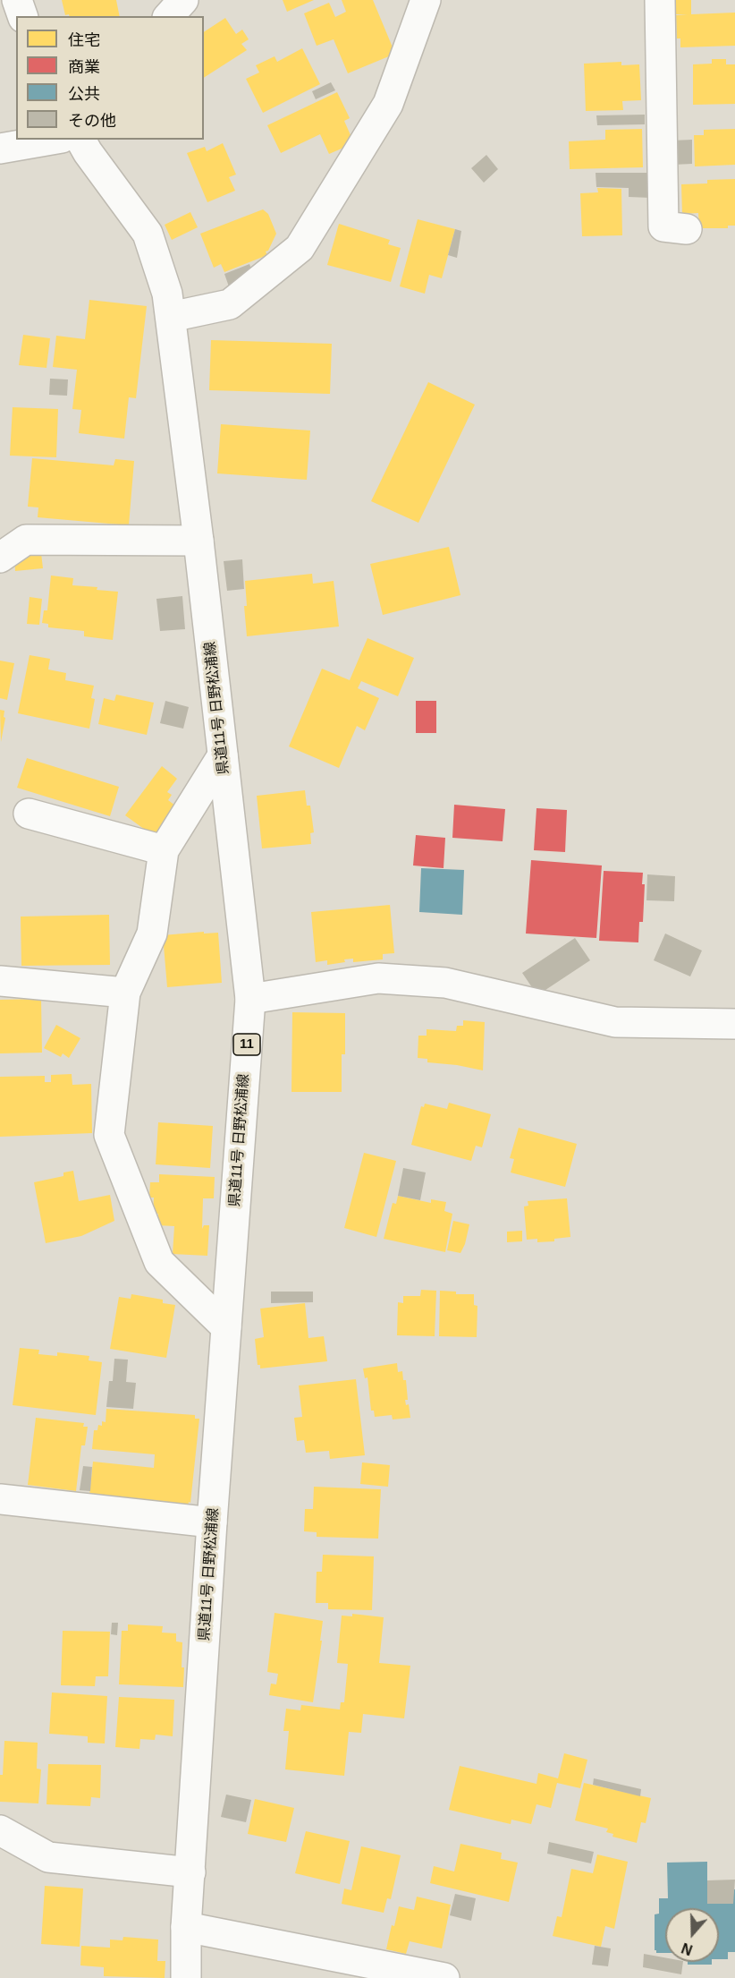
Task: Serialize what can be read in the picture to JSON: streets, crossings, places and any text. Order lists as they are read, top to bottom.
{
  "streets": {
    "street": ["県道11号 日野松浦線", "11"]
  },
  "legend": [
    "住宅",
    "商業",
    "公共",
    "その他"
  ],
  "north": "bottom"
}
